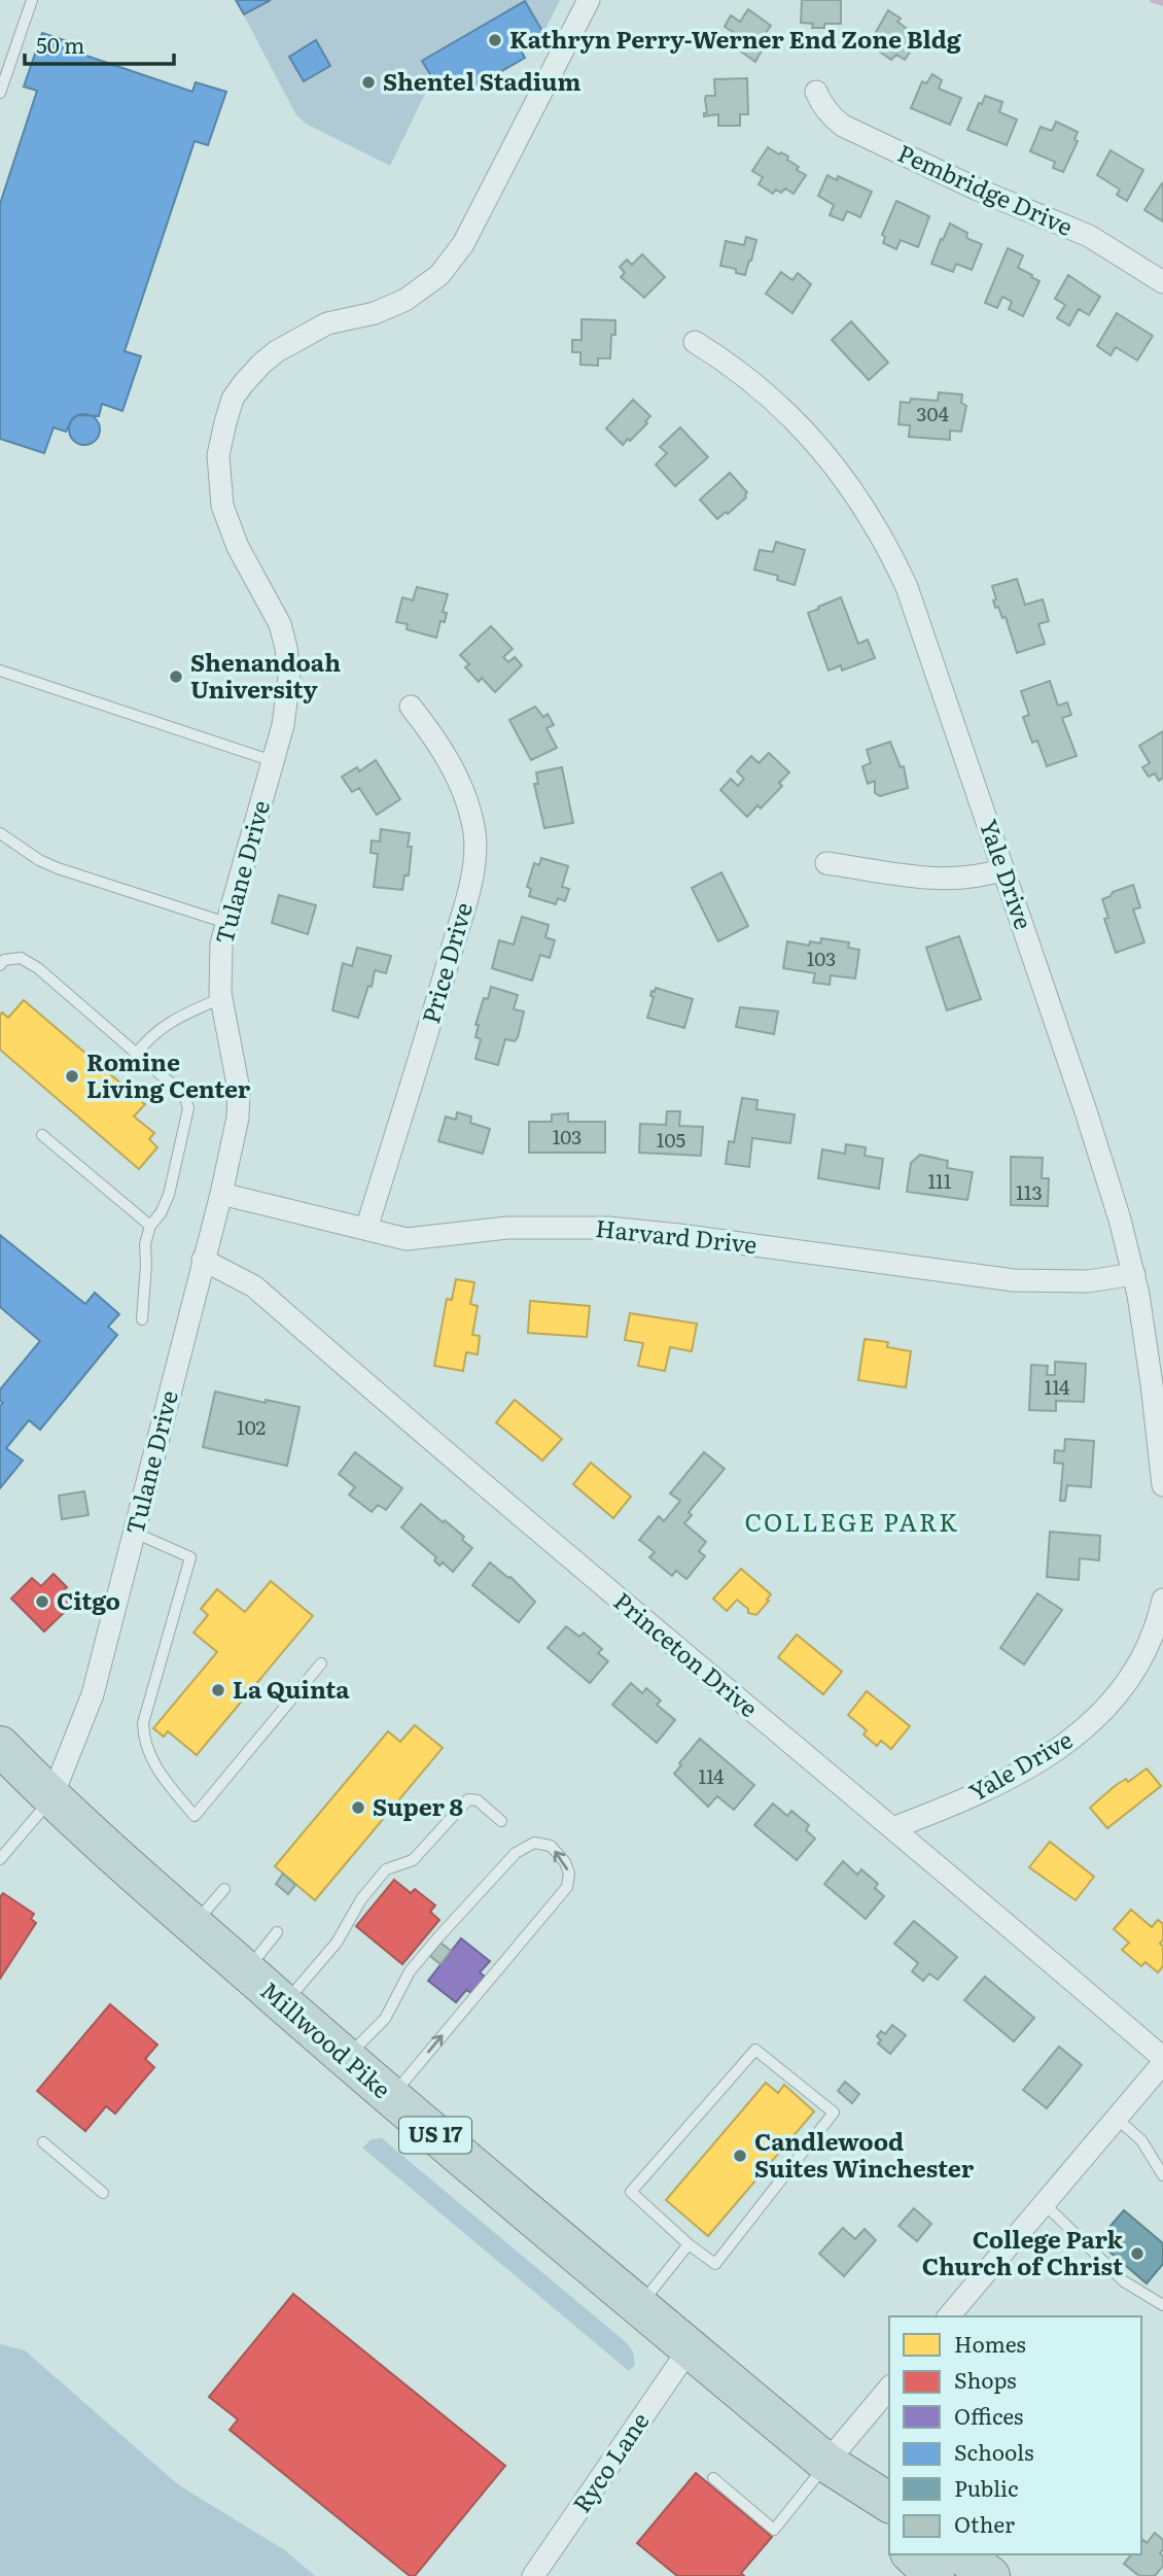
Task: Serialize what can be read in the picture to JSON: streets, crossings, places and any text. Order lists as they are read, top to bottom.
{
  "streets": {
    "highway": ["Millwood Pike", "US 17"],
    "street": [
      "Pembridge Drive",
      "Tulane Drive",
      "Yale Drive",
      "Price Drive",
      "Harvard Drive",
      "Princeton Drive",
      "Ryco Lane"
    ]
  },
  "crossings": [
    ["Tulane Drive", "Harvard Drive"],
    ["Tulane Drive", "Princeton Drive"],
    ["Tulane Drive", "Millwood Pike"],
    ["Yale Drive", "Harvard Drive"],
    ["Yale Drive", "Princeton Drive"],
    ["Price Drive", "Harvard Drive"],
    ["Millwood Pike", "Ryco Lane"]
  ],
  "districts": ["COLLEGE PARK"],
  "places": [
    "Kathryn Perry-Werner End Zone Bldg",
    "Shentel Stadium",
    "Shenandoah University",
    "Romine Living Center",
    "Citgo",
    "La Quinta",
    "Super 8",
    "Candlewood Suites Winchester",
    "College Park Church of Christ"
  ],
  "house_numbers": [
    "304",
    "103",
    "103",
    "105",
    "111",
    "113",
    "114",
    "102",
    "114"
  ],
  "legend": [
    "Homes",
    "Shops",
    "Offices",
    "Schools",
    "Public",
    "Other"
  ],
  "scale_bar": "50 m"
}
